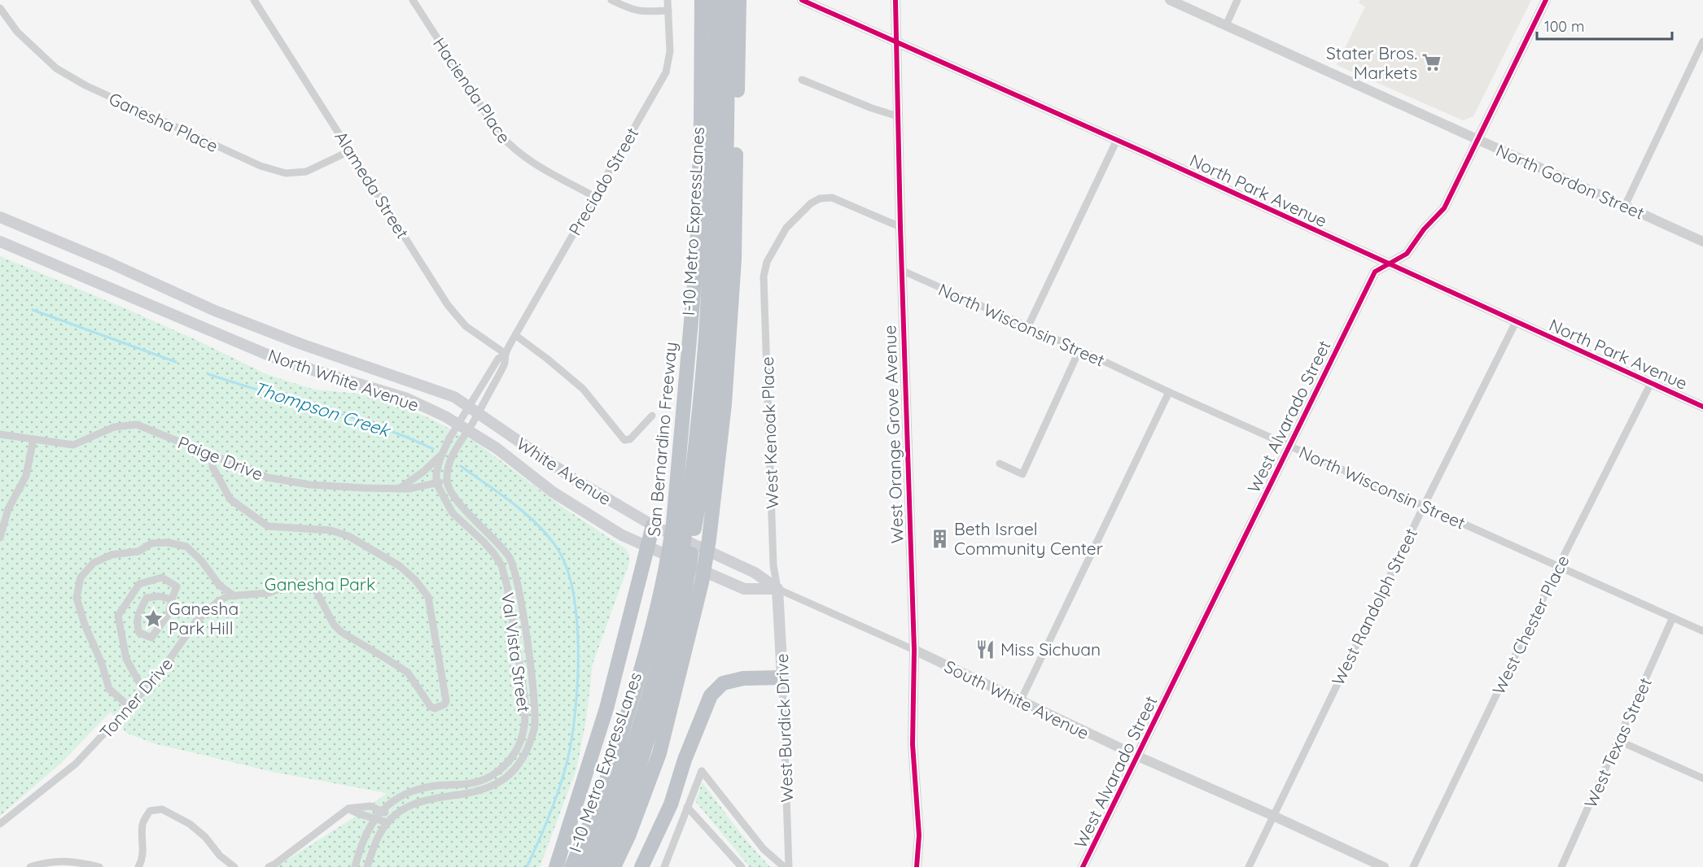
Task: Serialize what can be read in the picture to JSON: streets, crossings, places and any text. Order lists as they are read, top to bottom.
{
  "streets": {
    "highway": ["I-10 Metro ExpressLanes", "San Bernardino Freeway"],
    "main road": [
      "North White Avenue",
      "White Avenue",
      "South White Avenue",
      "West Burdick Drive"
    ],
    "street": [
      "Hacienda Place",
      "Ganesha Place",
      "Preciado Street",
      "North Gordon Street",
      "Alameda Street",
      "North Park Avenue",
      "North Wisconsin Street",
      "West Alvarado Street",
      "West Kenoak Place",
      "West Orange Grove Avenue",
      "Paige Drive",
      "West Randolph Street",
      "West Chester Place",
      "Val Vista Street",
      "Tonner Drive",
      "West Texas Street"
    ]
  },
  "crossings": [
    ["Hacienda Place", "Preciado Street"],
    ["Ganesha Place", "Alameda Street"],
    ["Preciado Street", "Alameda Street"],
    ["Preciado Street", "North White Avenue"],
    ["Preciado Street", "White Avenue"],
    ["North Gordon Street", "West Alvarado Street"],
    ["North Park Avenue", "West Alvarado Street"],
    ["North Park Avenue", "West Orange Grove Avenue"],
    ["North Park Avenue", "West Randolph Street"],
    ["North Park Avenue", "West Chester Place"],
    ["I-10 Metro ExpressLanes", "San Bernardino Freeway"],
    ["North Wisconsin Street", "West Alvarado Street"],
    ["North Wisconsin Street", "West Orange Grove Avenue"],
    ["North Wisconsin Street", "West Randolph Street"],
    ["North Wisconsin Street", "West Chester Place"],
    ["North Wisconsin Street", "West Texas Street"],
    ["North White Avenue", "West Kenoak Place"],
    ["North White Avenue", "White Avenue"],
    ["North White Avenue", "South White Avenue"],
    ["North White Avenue", "West Burdick Drive"],
    ["West Alvarado Street", "South White Avenue"],
    ["West Kenoak Place", "West Orange Grove Avenue"],
    ["West Kenoak Place", "South White Avenue"],
    ["West Kenoak Place", "West Burdick Drive"],
    ["West Orange Grove Avenue", "South White Avenue"],
    ["Paige Drive", "Val Vista Street"],
    ["Paige Drive", "Tonner Drive"],
    ["White Avenue", "South White Avenue"],
    ["West Randolph Street", "South White Avenue"],
    ["South White Avenue", "West Burdick Drive"]
  ],
  "water": ["Thompson Creek"],
  "parks": ["Ganesha Park"],
  "places": {
    "supermarket": ["Stater Bros. Markets"],
    "building": ["Beth Israel Community Center"],
    "place": ["Ganesha Park Hill"],
    "restaurant": ["Miss Sichuan"]
  },
  "scale_bar": "100 m"
}
